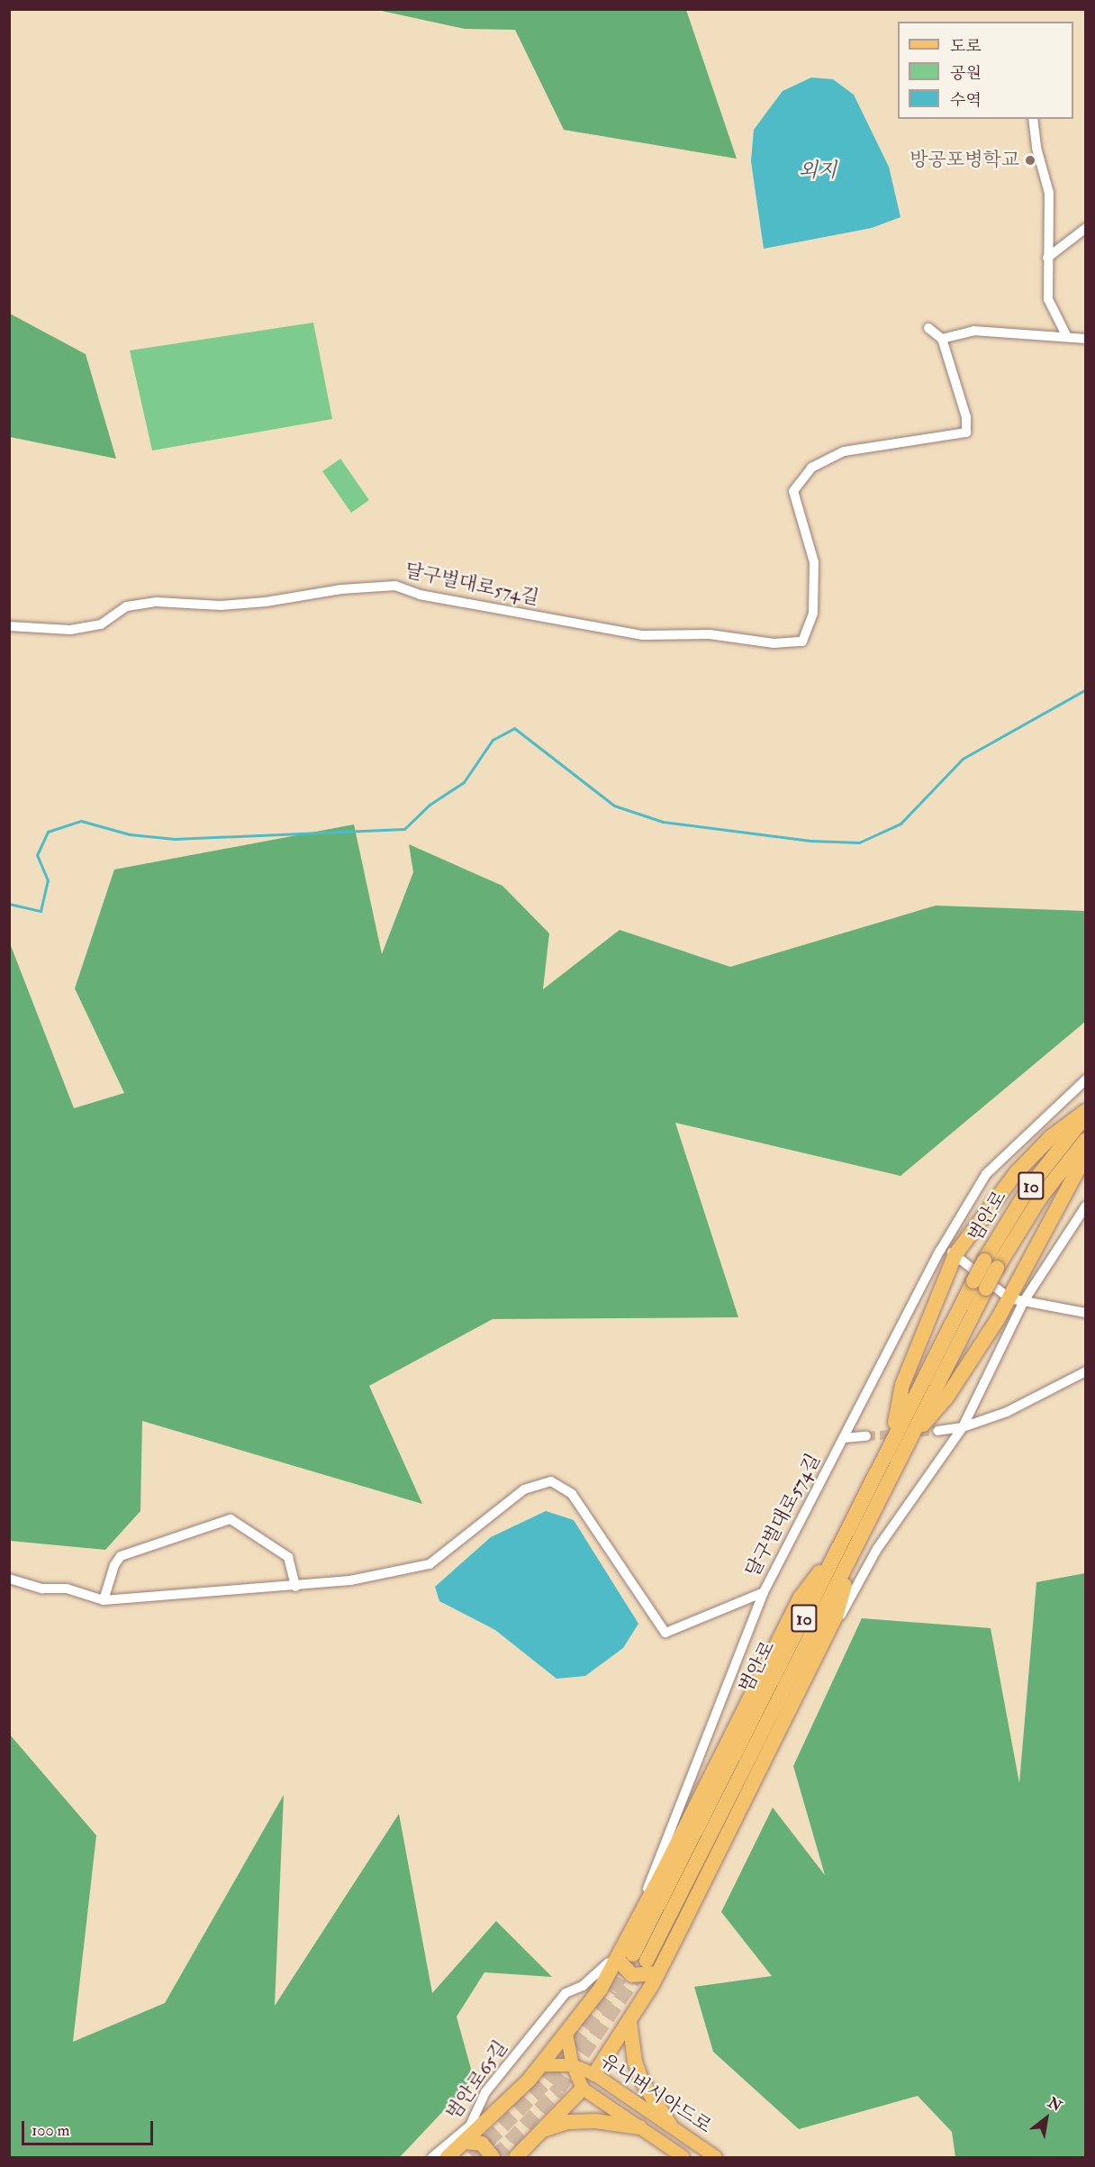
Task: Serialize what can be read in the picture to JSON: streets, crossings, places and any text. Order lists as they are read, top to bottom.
{
  "streets": {
    "highway": ["10", "범안로"],
    "main road": ["유니버시아드로"],
    "street": ["달구벌대로574길", "범안로65길"]
  },
  "crossings": [
    ["달구벌대로574길", "범안로65길"],
    ["10", "범안로"]
  ],
  "water": ["외지"],
  "places": ["방공포병학교"],
  "legend": ["도로", "공원", "수역"],
  "scale_bar": "100 m",
  "north": "top right"
}
